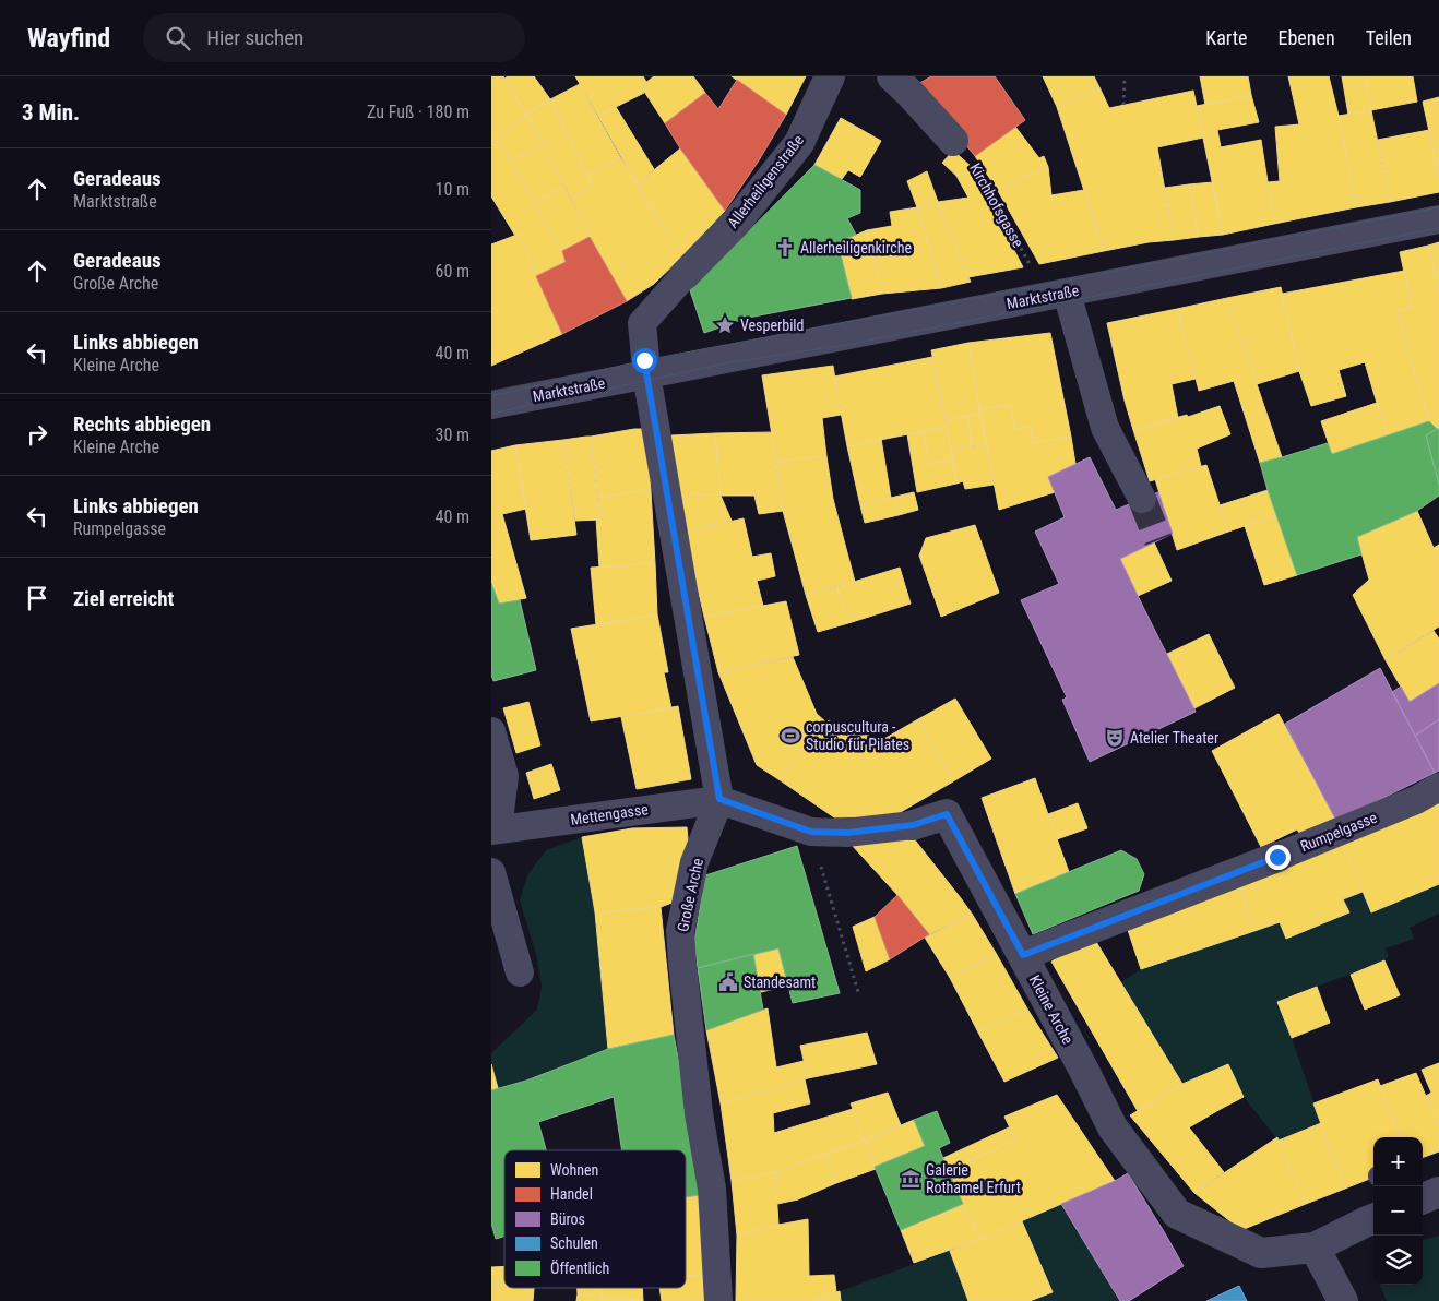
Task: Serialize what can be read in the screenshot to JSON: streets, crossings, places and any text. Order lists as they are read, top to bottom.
{
  "streets": {
    "street": [
      "Allerheiligenstraße",
      "Marktstraße",
      "Mettengasse",
      "Rumpelgasse",
      "Große Arche",
      "Kleine Arche"
    ],
    "path": ["Kirchhofsgasse"]
  },
  "crossings": [
    ["Mettengasse", "Große Arche"],
    ["Mettengasse", "Kleine Arche"],
    ["Rumpelgasse", "Kleine Arche"],
    ["Große Arche", "Kleine Arche"]
  ],
  "places": {
    "church": ["Allerheiligenkirche"],
    "place": ["Vesperbild"],
    "sports": ["corpuscultura - Studio für Pilates"],
    "theatre": ["Atelier Theater"],
    "public building": ["Standesamt"],
    "museum": ["Galerie Rothamel Erfurt"]
  },
  "legend": [
    "Wohnen",
    "Handel",
    "Büros",
    "Schulen",
    "Öffentlich"
  ],
  "page": {
    "header": "Wayfind",
    "search": "Hier suchen",
    "nav": ["Karte", "Ebenen", "Teilen"],
    "heading": ["3 Min.", "Zu Fuß · 180 m"],
    "list": [
      ["Geradeaus", "Marktstraße", "10 m"],
      ["Geradeaus", "Große Arche", "60 m"],
      ["Links abbiegen", "Kleine Arche", "40 m"],
      ["Rechts abbiegen", "Kleine Arche", "30 m"],
      ["Links abbiegen", "Rumpelgasse", "40 m"],
      "Ziel erreicht"
    ],
    "map_buttons": ["+", "−"]
  }
}
